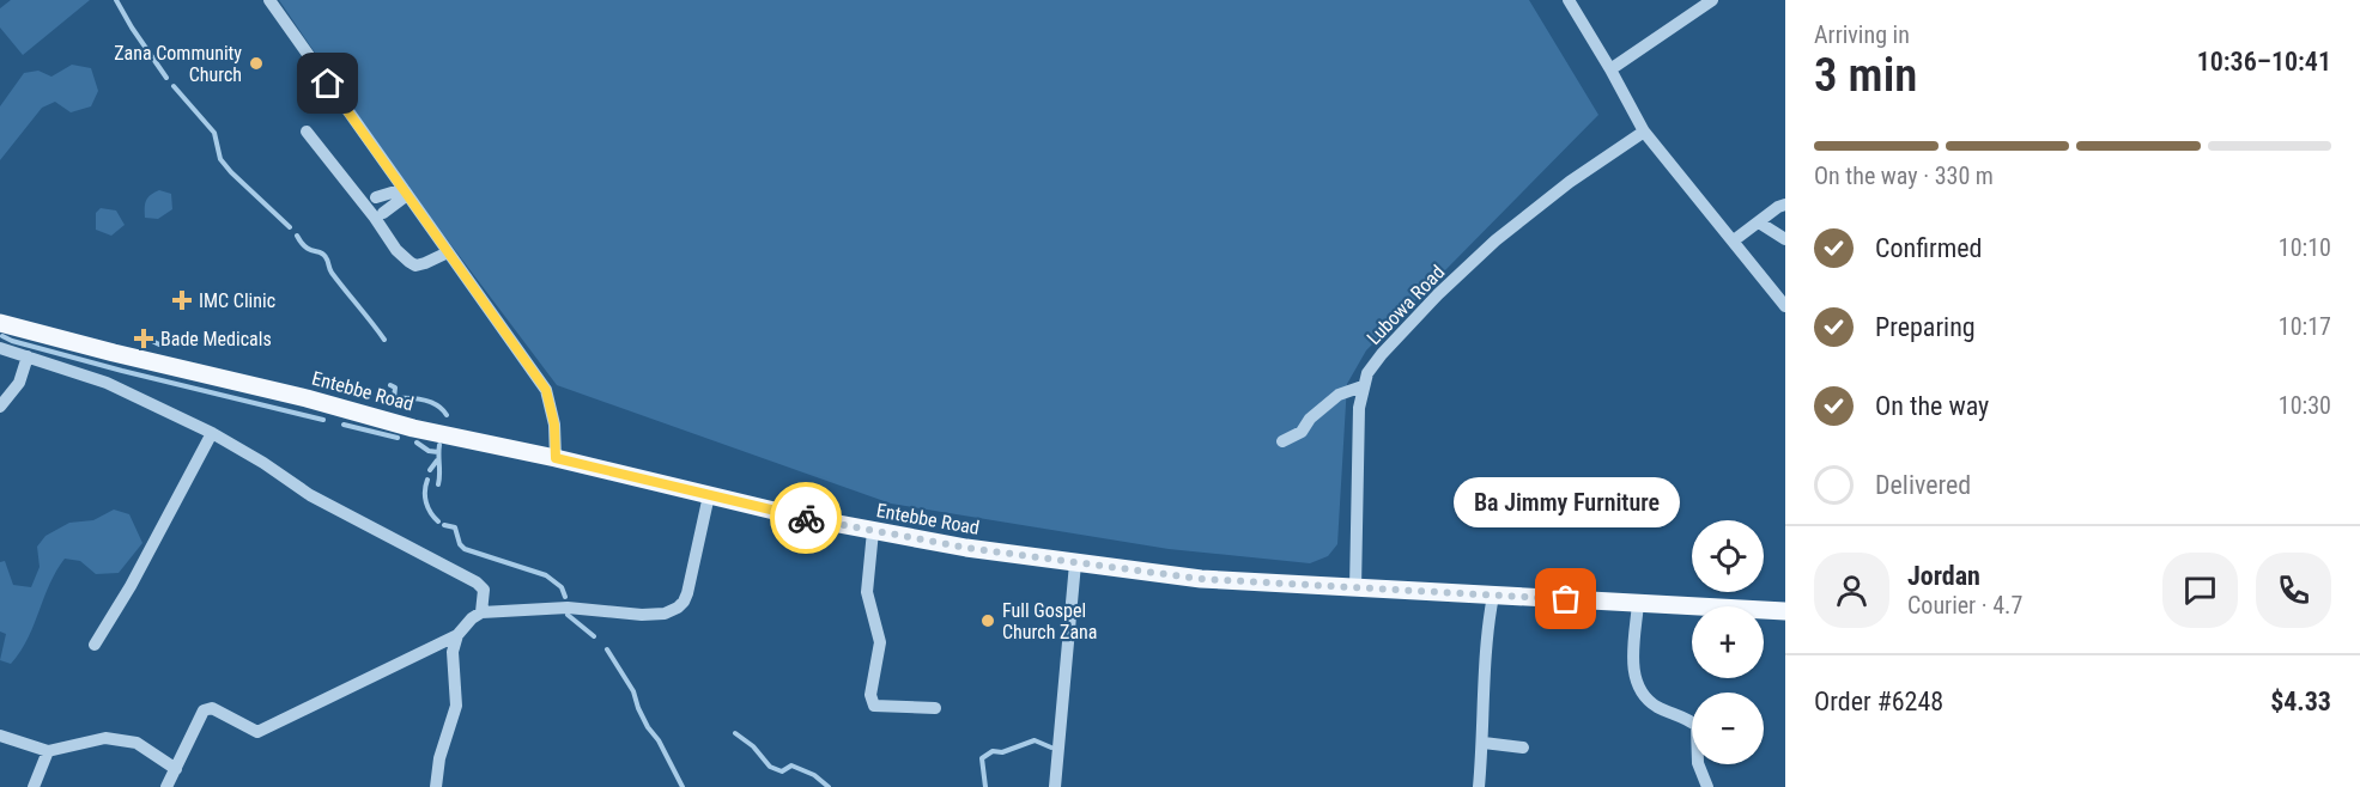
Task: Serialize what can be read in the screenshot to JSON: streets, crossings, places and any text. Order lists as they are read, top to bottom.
{
  "streets": {
    "main road": ["Entebbe Road"],
    "street": ["Lubowa Road"]
  },
  "crossings": [
    ["Lubowa Road", "Entebbe Road"]
  ],
  "places": {
    "other": ["Zana Community Church", "Ba Jimmy Furniture", "Full Gospel Church Zana"],
    "health": ["IMC Clinic", "Bade Medicals"]
  },
  "page": {
    "heading": ["3 min", "Arriving in", "10:36–10:41"],
    "panel": [
      "Jordan",
      "Courier · 4.7",
      "Order #6248",
      "$4.33"
    ],
    "bar": "On the way · 330 m",
    "list": [
      ["Confirmed", "10:10"],
      ["Preparing", "10:17"],
      ["On the way", "10:30"],
      "Delivered"
    ],
    "bubble": "Ba Jimmy Furniture",
    "map_buttons": ["+", "−"]
  }
}
